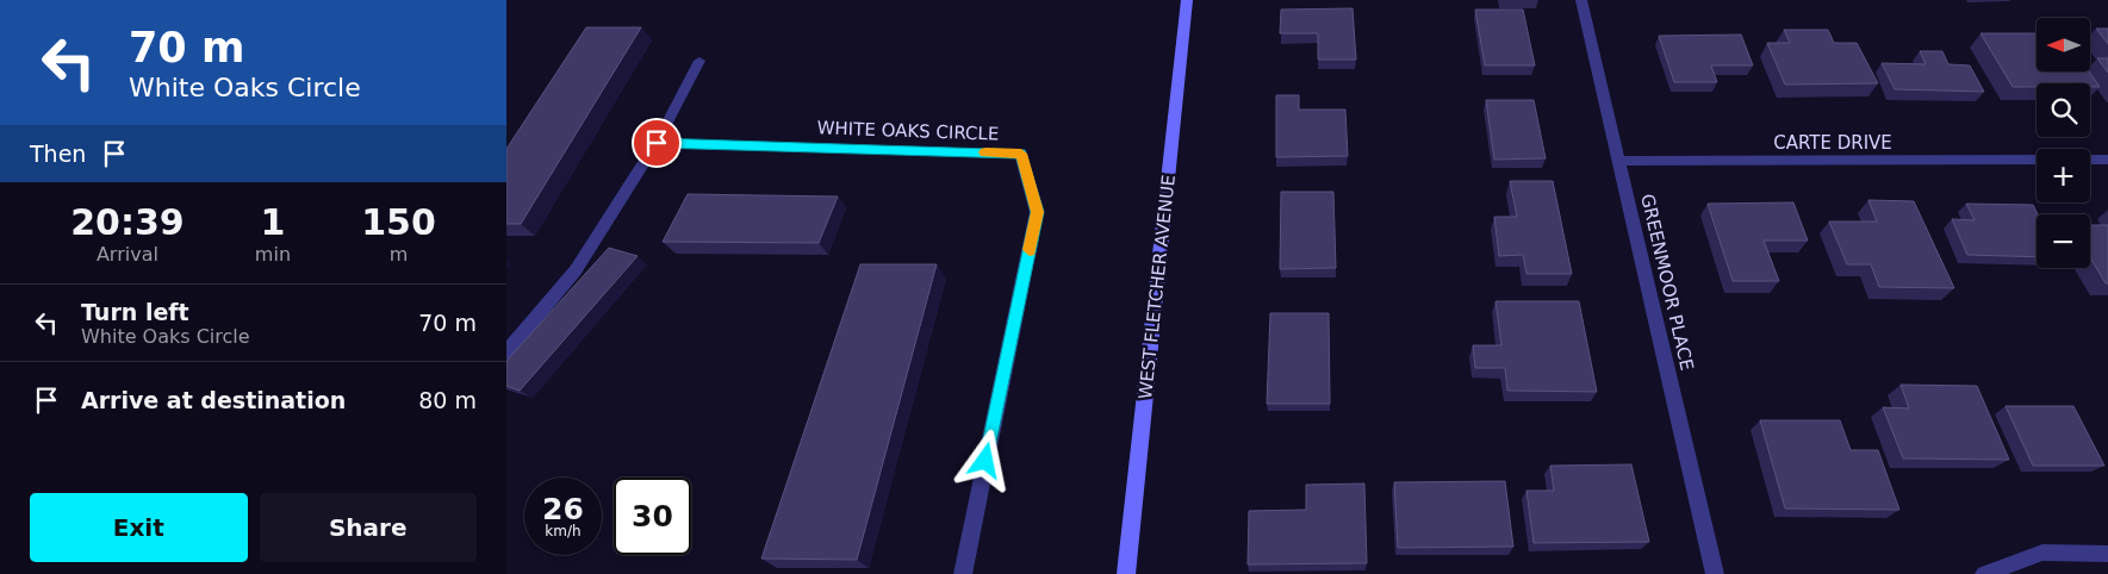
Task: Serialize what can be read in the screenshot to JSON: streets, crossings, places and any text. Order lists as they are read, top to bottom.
{
  "streets": {
    "main road": ["WEST FLETCHER AVENUE"],
    "street": ["WHITE OAKS CIRCLE", "CARTE DRIVE", "GREENMOOR PLACE"]
  },
  "crossings": [
    ["CARTE DRIVE", "GREENMOOR PLACE"]
  ],
  "north": "left",
  "page": {
    "turn": ["70 m", "White Oaks Circle"],
    "map_buttons": ["+", "−"],
    "then": "Then",
    "eta": [
      "20:39",
      "Arrival",
      "1",
      "min",
      "150",
      "m"
    ],
    "list": [
      {
        "name": "Turn left",
        "note": "White Oaks Circle",
        "value": "70 m"
      },
      {
        "name": "Arrive at destination",
        "value": "80 m"
      }
    ],
    "speed": "26 km/h",
    "limit": "30",
    "buttons": ["Exit", "Share"]
  }
}
